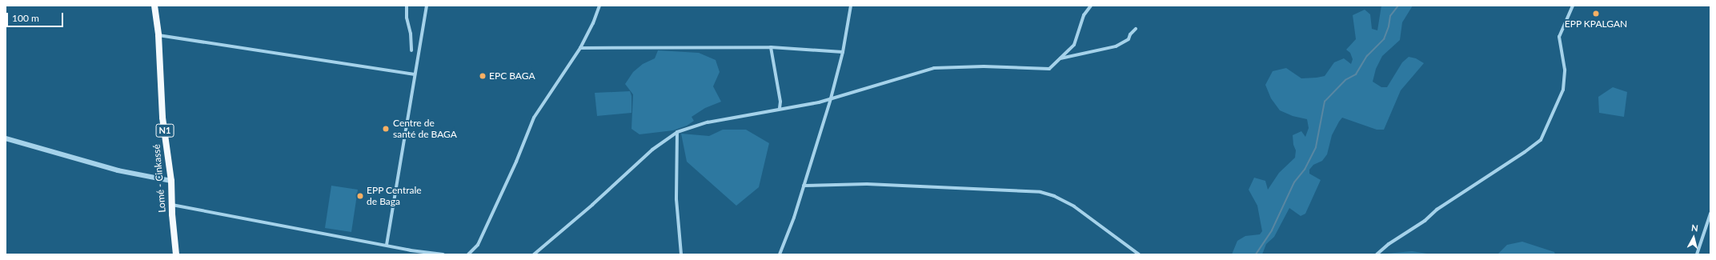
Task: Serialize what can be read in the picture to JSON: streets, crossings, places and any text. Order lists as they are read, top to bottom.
{
  "streets": {
    "highway": ["N1", "Lomé - Cinkassé"]
  },
  "places": [
    "EPP KPALGAN",
    "EPC BAGA",
    "Centre de santé de BAGA",
    "EPP Centrale de Baga"
  ],
  "scale_bar": "100 m",
  "north": "top"
}
